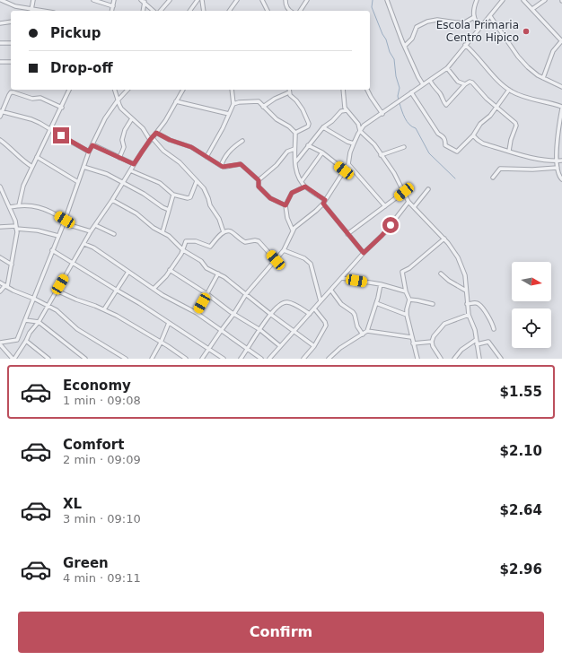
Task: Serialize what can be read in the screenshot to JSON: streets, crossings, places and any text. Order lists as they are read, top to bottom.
{
  "places": ["Escola Primaria Centro Hipico"],
  "north": "right",
  "page": {
    "banner": ["Pickup", "Drop-off"],
    "list": [
      {
        "name": "Economy",
        "note": "1 min · 09:08",
        "value": "$1.55"
      },
      {
        "name": "Comfort",
        "note": "2 min · 09:09",
        "value": "$2.10"
      },
      {
        "name": "XL",
        "note": "3 min · 09:10",
        "value": "$2.64"
      },
      {
        "name": "Green",
        "note": "4 min · 09:11",
        "value": "$2.96"
      }
    ],
    "buttons": "Confirm"
  }
}
